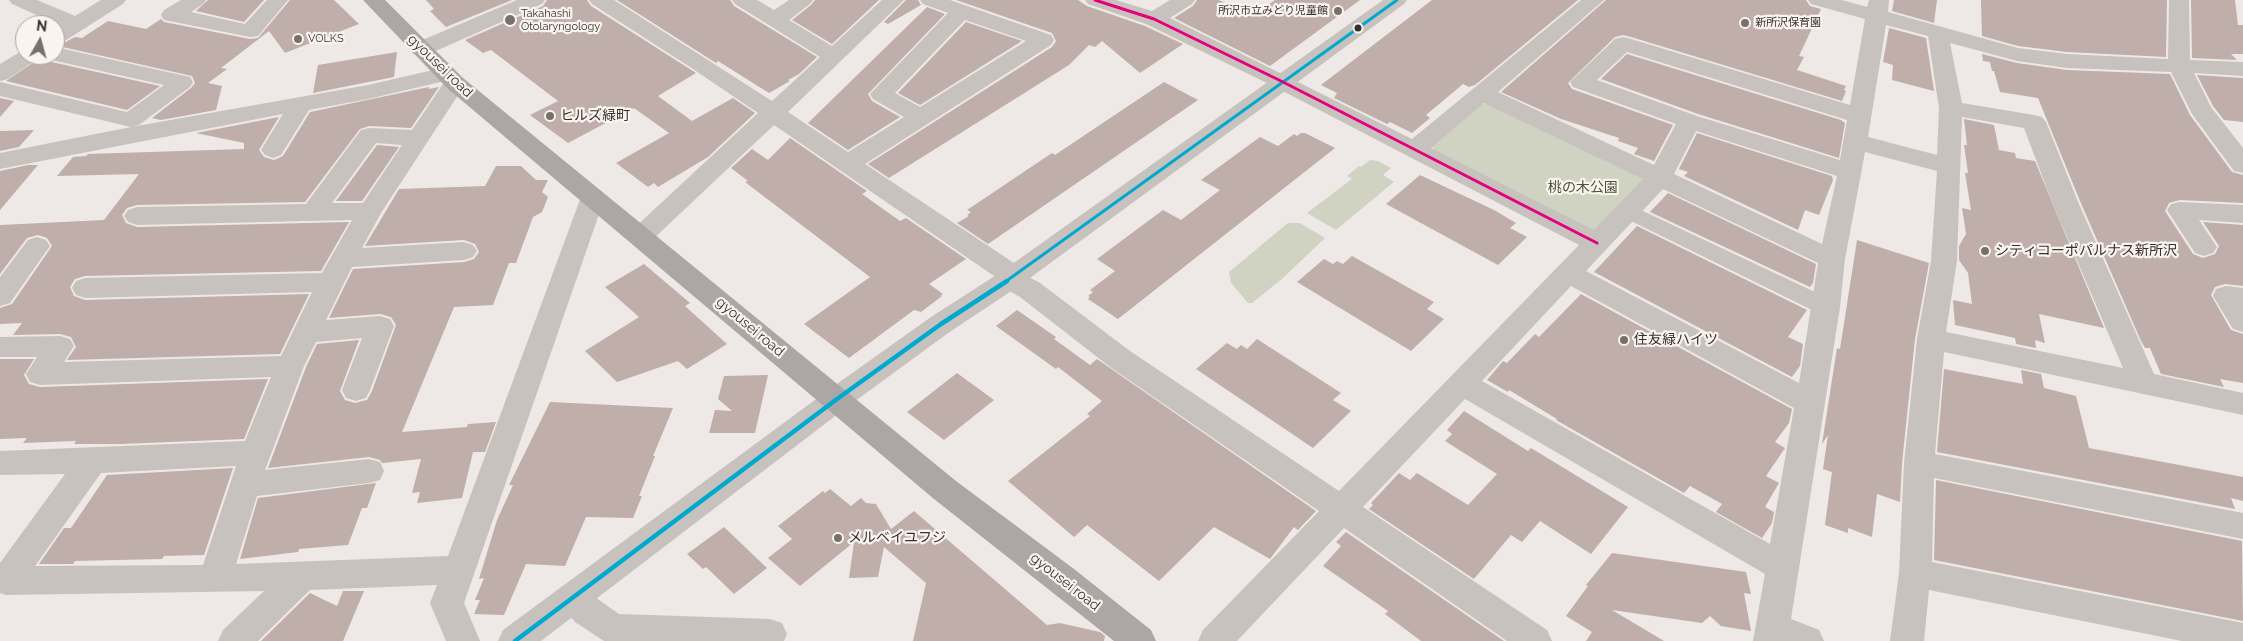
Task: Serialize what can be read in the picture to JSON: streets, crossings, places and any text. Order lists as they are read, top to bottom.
{
  "streets": {
    "highway": ["gyousei road"]
  },
  "parks": ["桃の木公園"],
  "places": [
    "所沢市立みどり児童館",
    "Takahashi Otolaryngology",
    "新所沢保育園",
    "VOLKS",
    "ヒルズ緑町",
    "シティコーポパルナス新所沢",
    "住友緑ハイツ",
    "メルベイユフジ"
  ],
  "north": "top"
}
